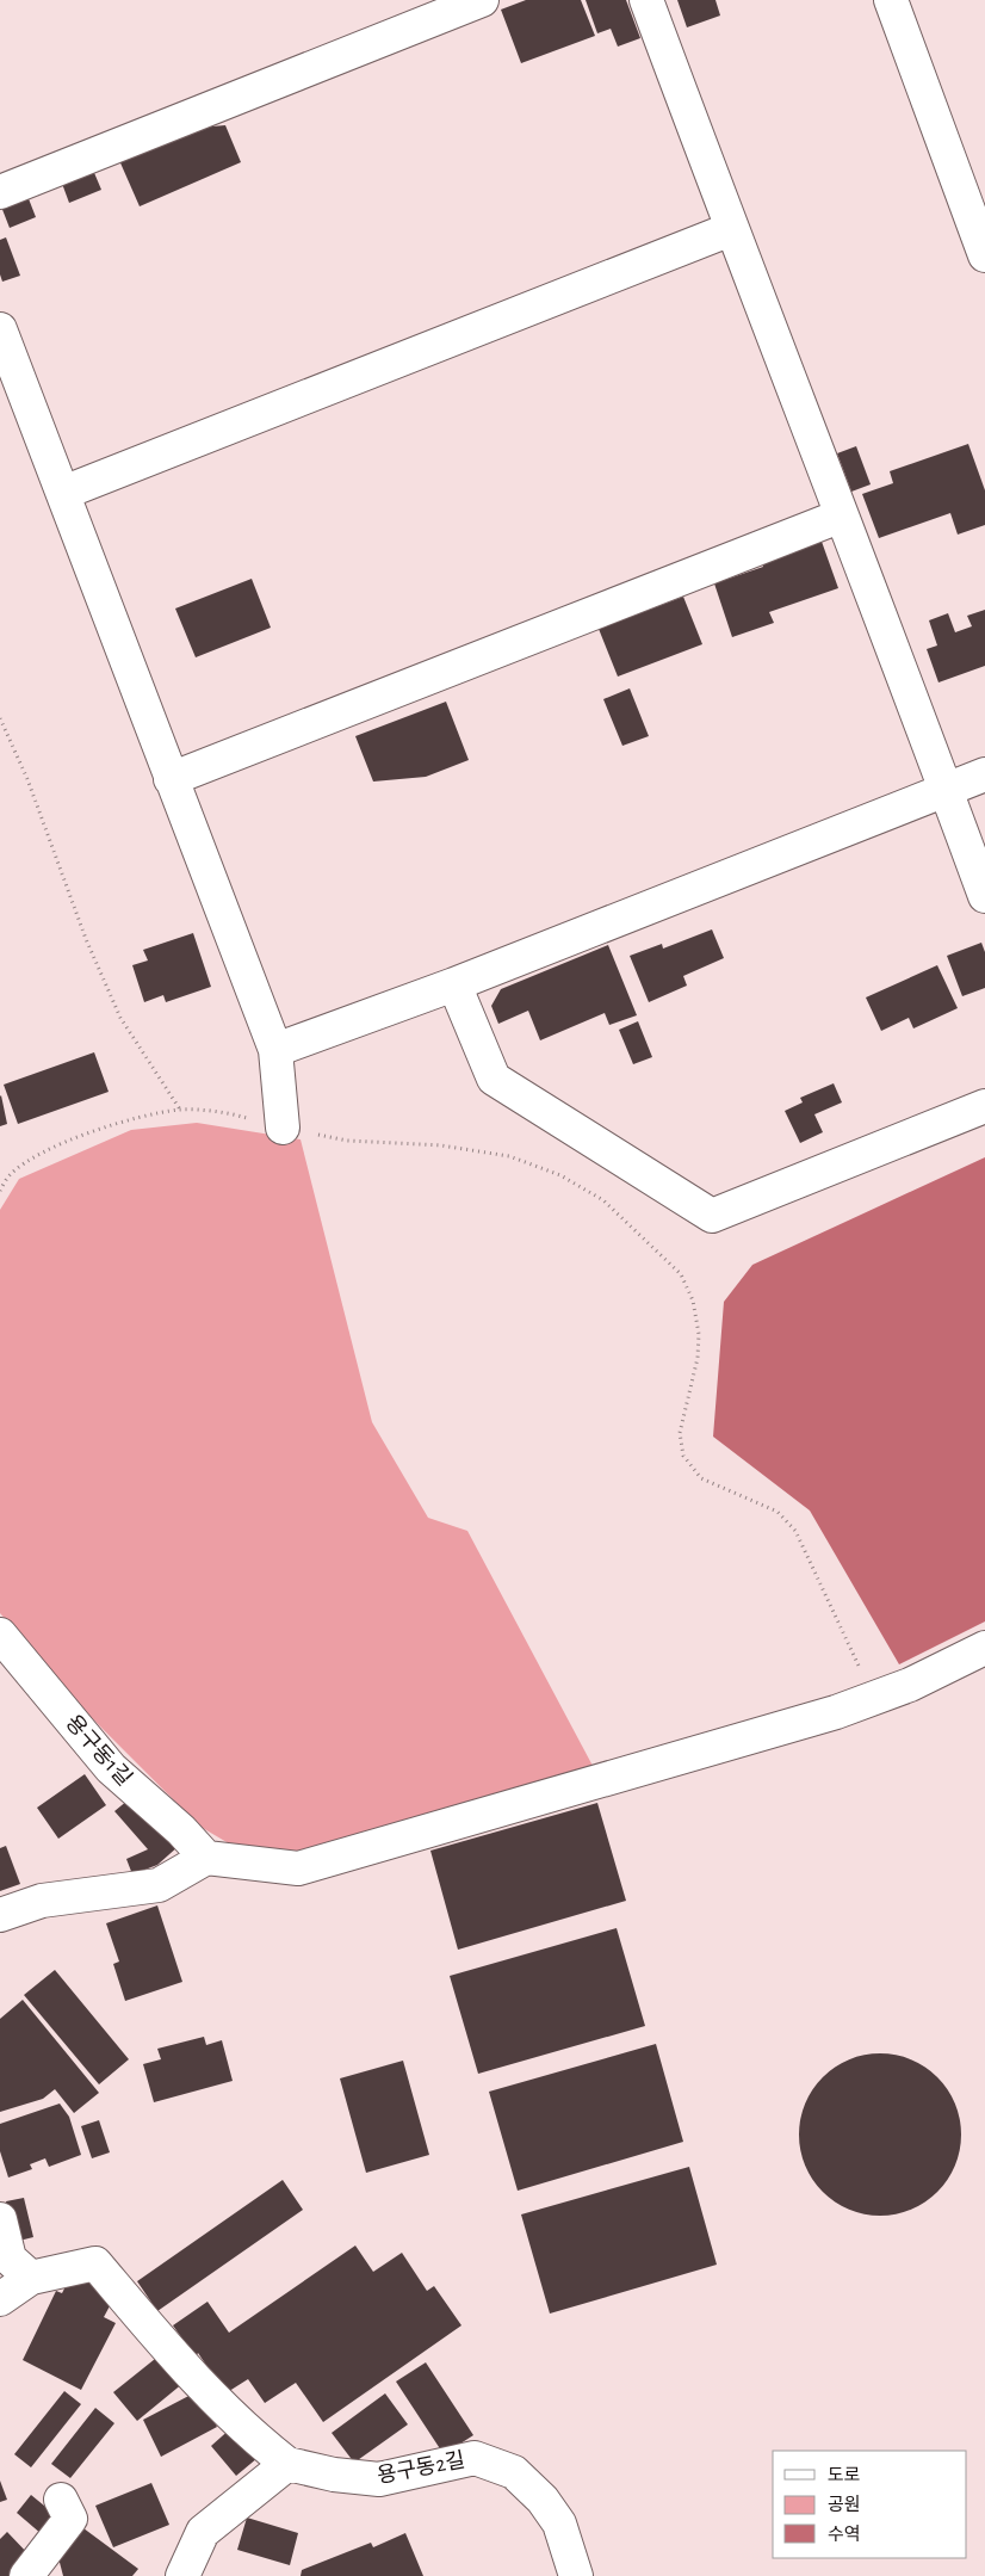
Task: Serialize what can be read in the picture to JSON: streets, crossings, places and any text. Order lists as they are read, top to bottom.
{
  "streets": {
    "street": ["용구동1길", "용구동2길"]
  },
  "legend": ["도로", "공원", "수역"]
}
